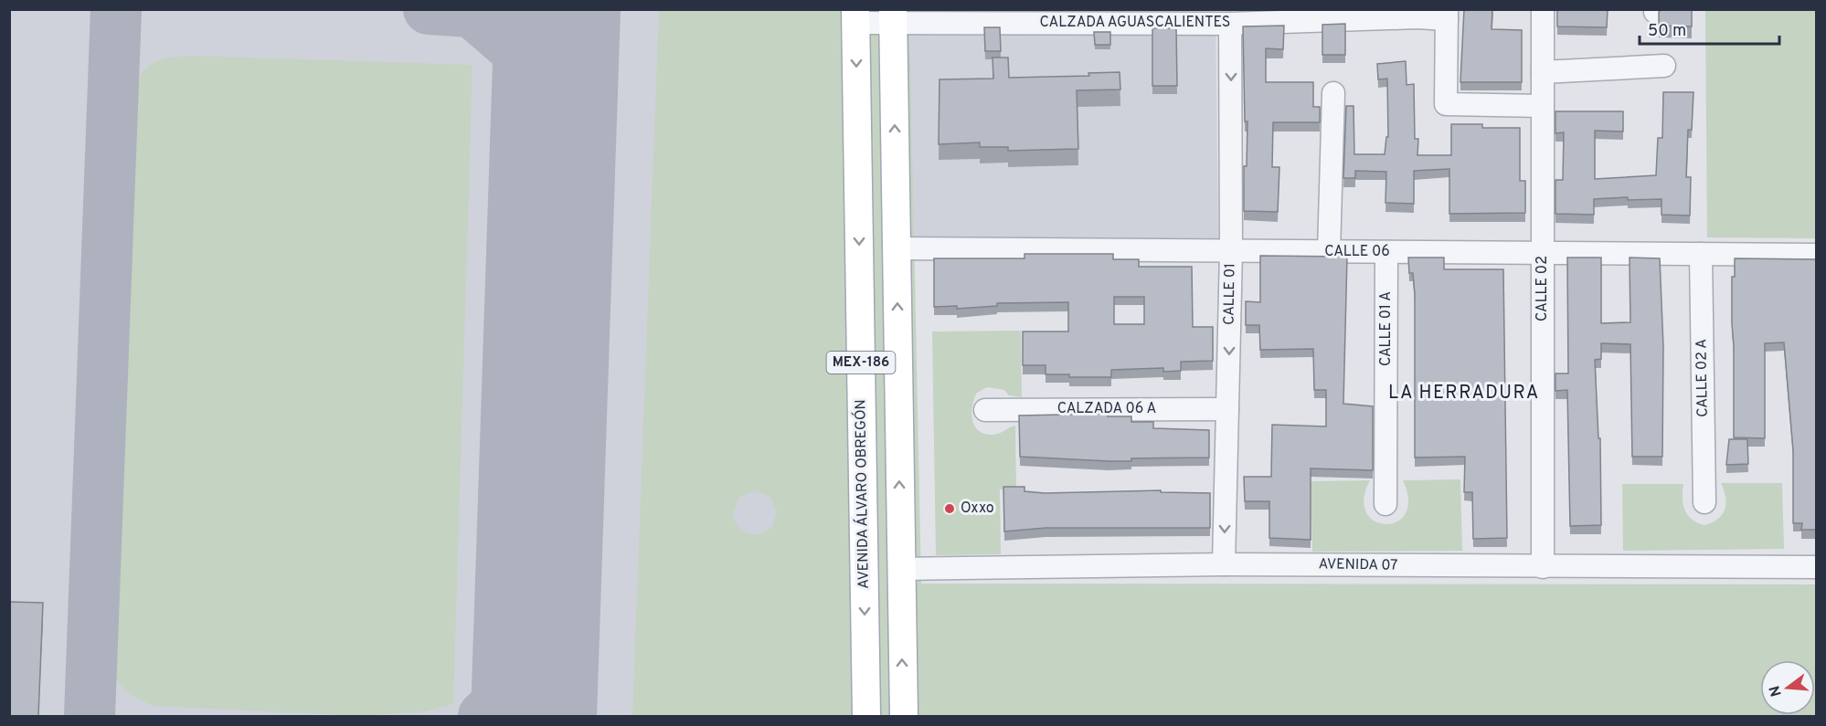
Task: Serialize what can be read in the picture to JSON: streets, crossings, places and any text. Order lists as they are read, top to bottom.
{
  "streets": {
    "main road": ["MEX-186", "AVENIDA ÁLVARO OBREGÓN"],
    "street": [
      "CALZADA AGUASCALIENTES",
      "CALLE 06",
      "CALLE 02",
      "CALLE 01",
      "CALLE 01 A",
      "CALLE 02 A",
      "CALZADA 06 A",
      "AVENIDA 07"
    ]
  },
  "crossings": [
    ["CALZADA AGUASCALIENTES", "CALLE 01"],
    ["CALZADA AGUASCALIENTES", "MEX-186"],
    ["CALZADA AGUASCALIENTES", "AVENIDA ÁLVARO OBREGÓN"],
    ["CALLE 06", "CALLE 02"],
    ["CALLE 06", "CALLE 01"],
    ["CALLE 06", "CALLE 01 A"],
    ["CALLE 06", "MEX-186"],
    ["CALLE 06", "CALLE 02 A"],
    ["CALLE 02", "AVENIDA 07"],
    ["CALLE 01", "CALZADA 06 A"],
    ["CALLE 01", "AVENIDA 07"],
    ["MEX-186", "AVENIDA 07"]
  ],
  "one_way": ["CALLE 01"],
  "districts": ["LA HERRADURA"],
  "places": ["Oxxo"],
  "scale_bar": "50 m",
  "north": "left"
}
